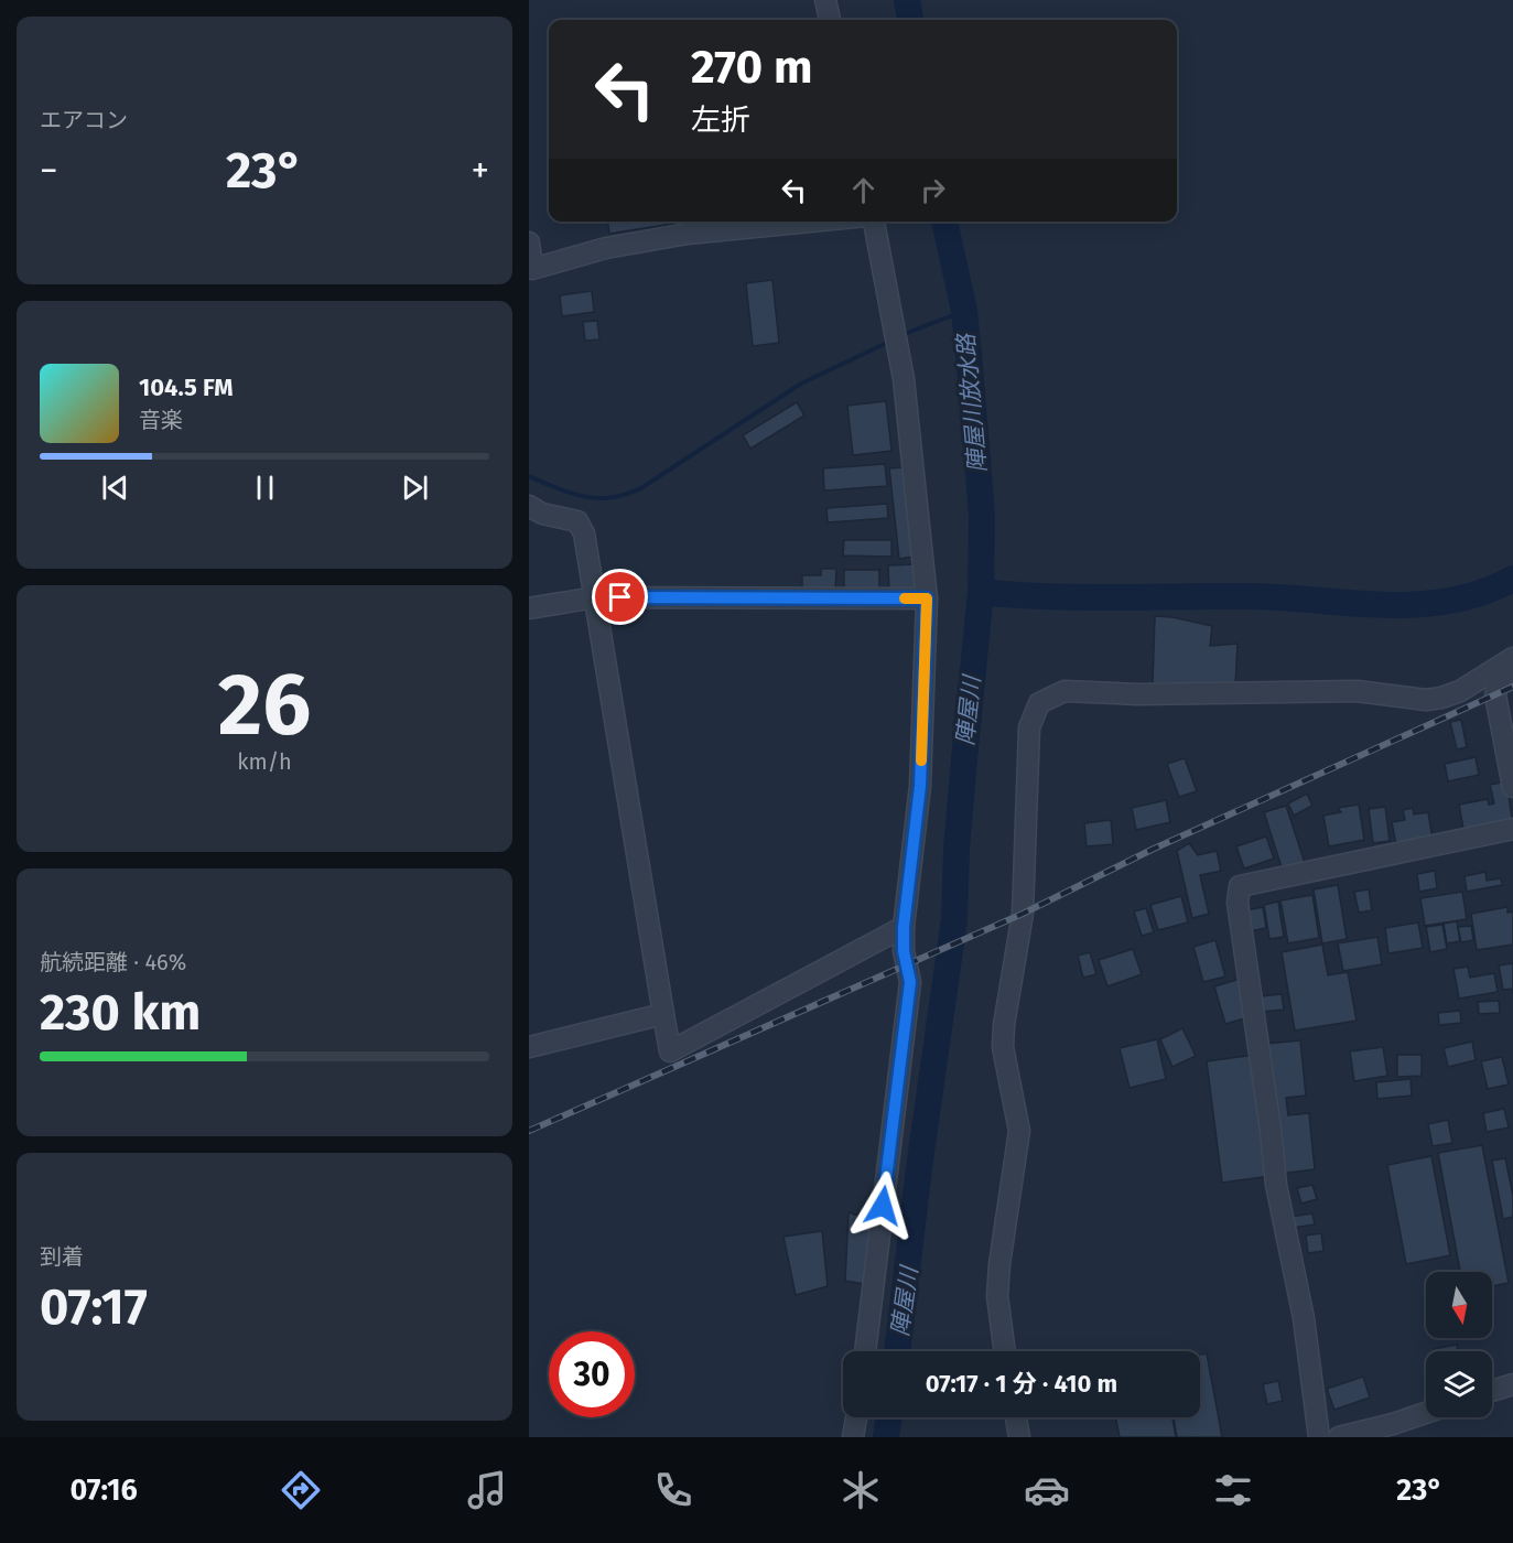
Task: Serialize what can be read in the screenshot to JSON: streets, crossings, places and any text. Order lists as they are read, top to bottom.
{
  "water": ["陣屋川放水路", "陣屋川"],
  "north": "bottom",
  "page": {
    "tile": [
      "エアコン",
      ["26", "km/h"],
      ["航続距離 · 46%", "230 km"],
      ["到着", "07:17"]
    ],
    "turn": ["270 m", "左折"],
    "heat": ["−", "23°", "+"],
    "song": ["104.5 FM", "音楽"],
    "limit": "30",
    "trip": "07:17 · 1 分 · 410 m",
    "tabs": ["07:16", "23°"]
  }
}
